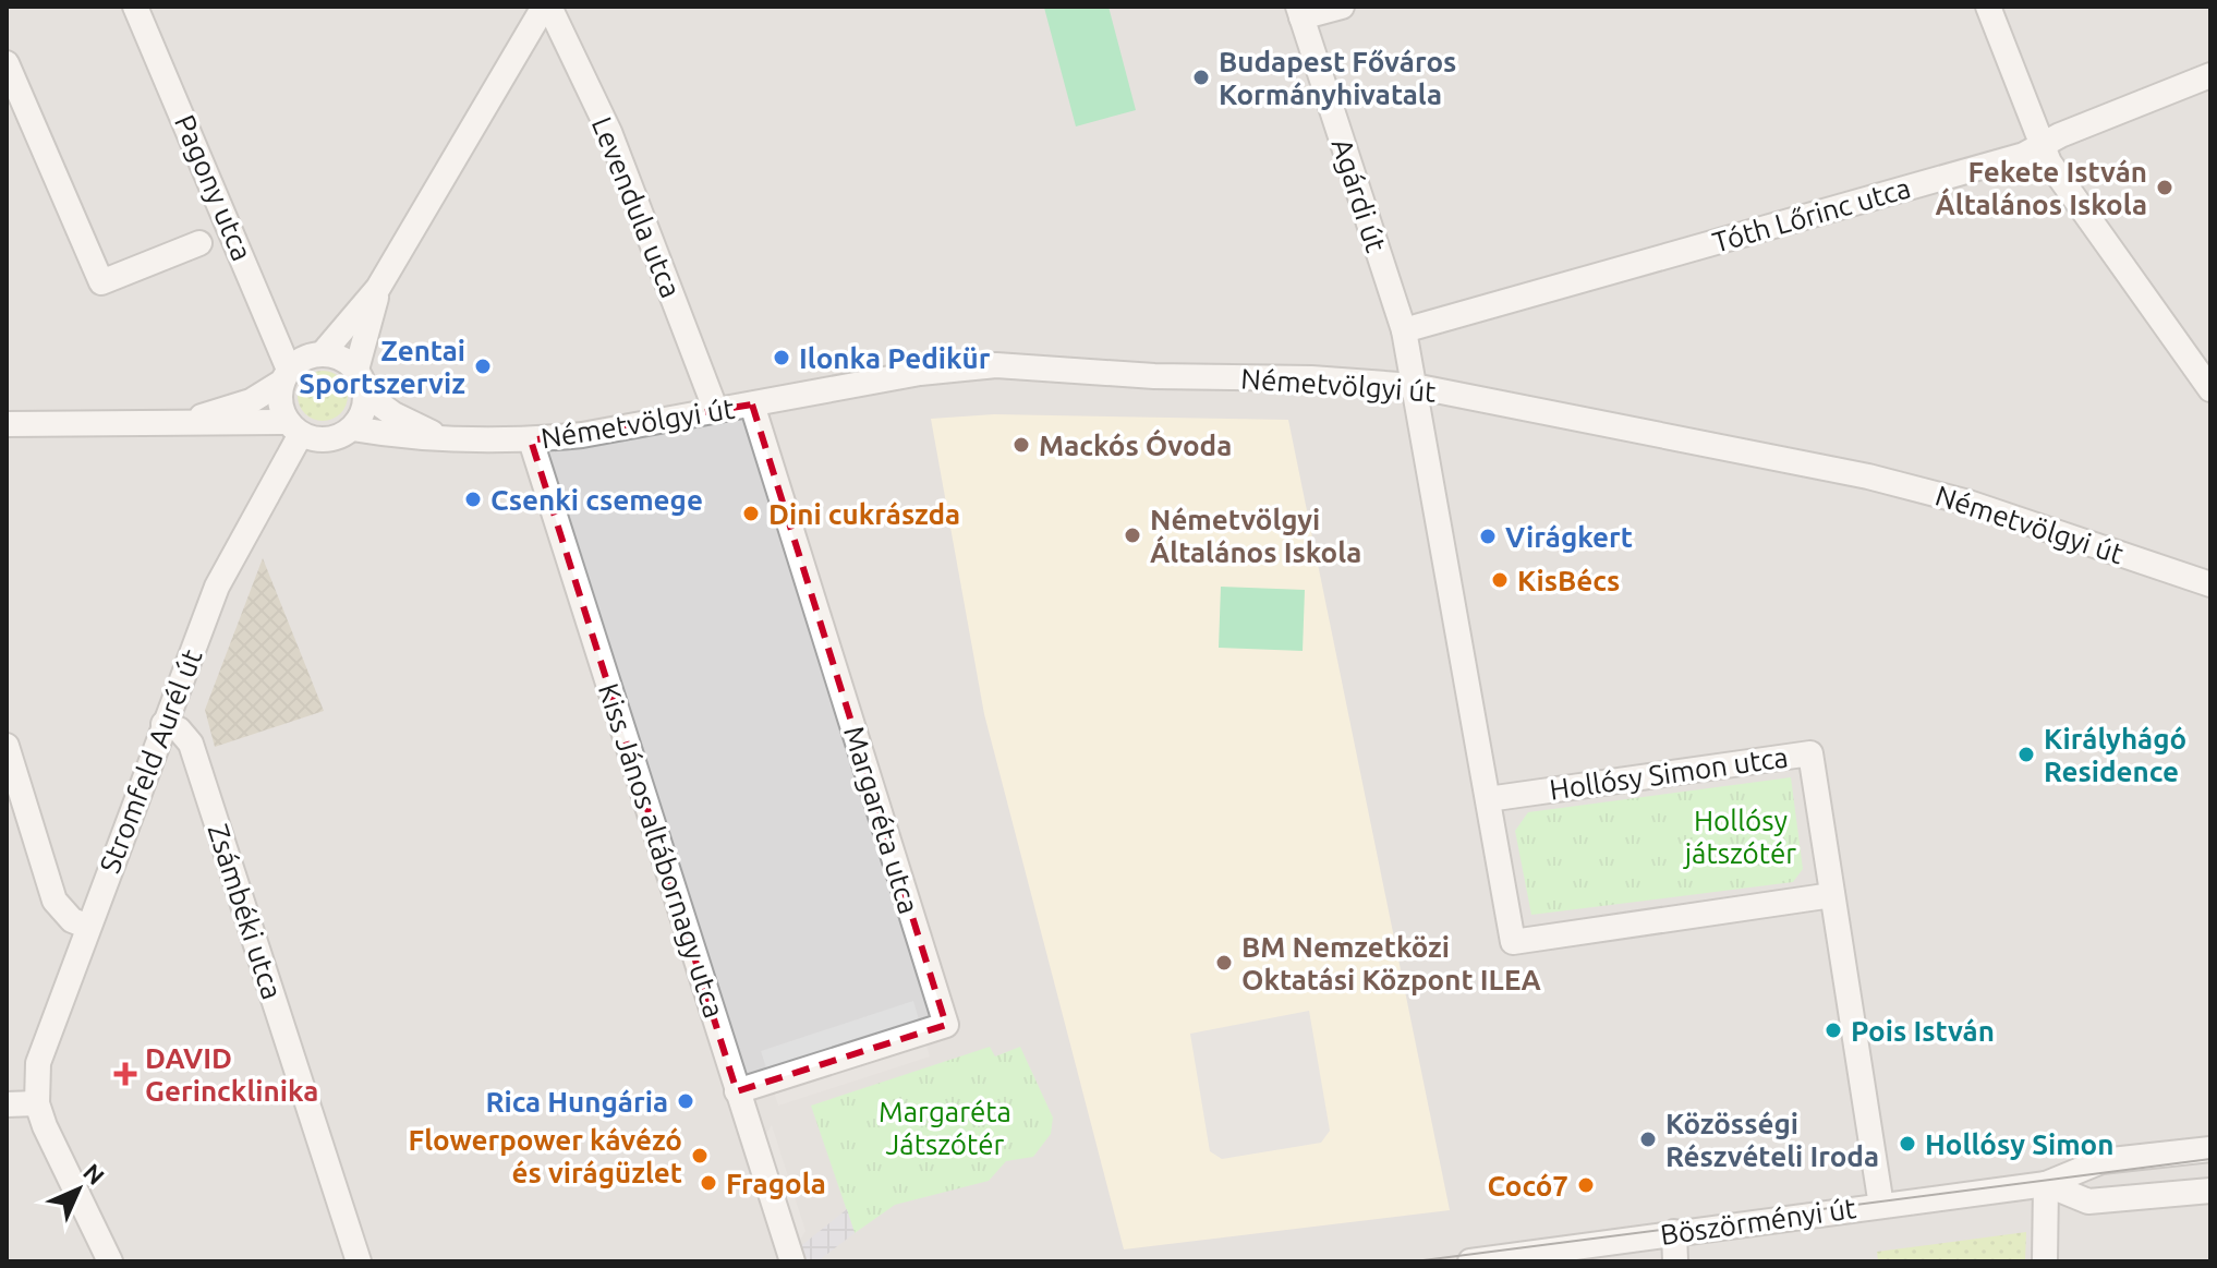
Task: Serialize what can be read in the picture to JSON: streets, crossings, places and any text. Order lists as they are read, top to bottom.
{
  "streets": {
    "street": [
      "Pagony utca",
      "Agárdi út",
      "Levendula utca",
      "Tóth Lőrinc utca",
      "Németvölgyi út",
      "Stromfeld Aurél út",
      "Hollósy Simon utca",
      "Margaréta utca",
      "Kiss János altábornagy utca",
      "Zsámbéki utca",
      "Böszörményi út"
    ]
  },
  "crossings": [
    ["Pagony utca", "Németvölgyi út"],
    ["Pagony utca", "Stromfeld Aurél út"],
    ["Agárdi út", "Tóth Lőrinc utca"],
    ["Agárdi út", "Németvölgyi út"],
    ["Levendula utca", "Németvölgyi út"],
    ["Németvölgyi út", "Stromfeld Aurél út"],
    ["Németvölgyi út", "Margaréta utca"],
    ["Németvölgyi út", "Kiss János altábornagy utca"],
    ["Stromfeld Aurél út", "Zsámbéki utca"],
    ["Hollósy Simon utca", "Böszörményi út"],
    ["Margaréta utca", "Kiss János altábornagy utca"]
  ],
  "parks": ["Hollósy játszótér", "Margaréta Játszótér"],
  "places": {
    "other": [
      "Budapest Főváros Kormányhivatala",
      "Fekete István Általános Iskola",
      "Ilonka Pedikür",
      "Zentai Sportszerviz",
      "Mackós Óvoda",
      "Csenki csemege",
      "Dini cukrászda",
      "Németvölgyi Általános Iskola",
      "Virágkert",
      "KisBécs",
      "Királyhágó Residence",
      "BM Nemzetközi Oktatási Központ ILEA",
      "Pois István",
      "Rica Hungária",
      "Közösségi Részvételi Iroda",
      "Hollósy Simon",
      "Flowerpower kávézó és virágüzlet",
      "Fragola",
      "Cocó7"
    ],
    "health": ["DAVID Gerincklinika"]
  },
  "north": "top right"
}
